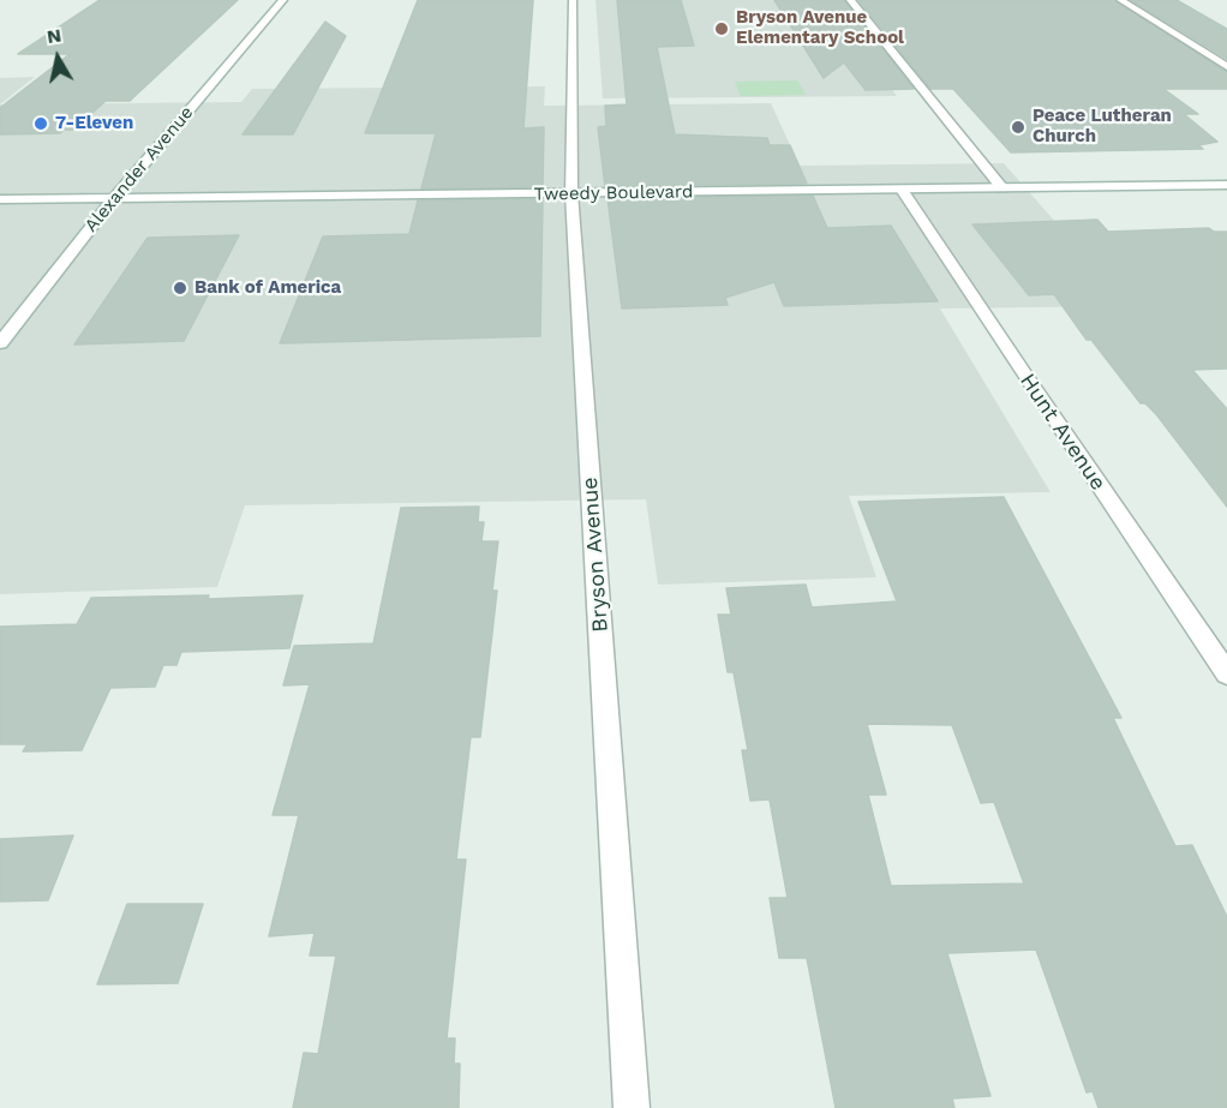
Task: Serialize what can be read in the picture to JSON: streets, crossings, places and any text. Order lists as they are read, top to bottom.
{
  "streets": {
    "street": [
      "Alexander Avenue",
      "Tweedy Boulevard",
      "Hunt Avenue",
      "Bryson Avenue"
    ]
  },
  "crossings": [
    ["Alexander Avenue", "Tweedy Boulevard"],
    ["Tweedy Boulevard", "Hunt Avenue"],
    ["Tweedy Boulevard", "Bryson Avenue"]
  ],
  "places": [
    "Bryson Avenue Elementary School",
    "7-Eleven",
    "Peace Lutheran Church",
    "Bank of America"
  ],
  "north": "top"
}
